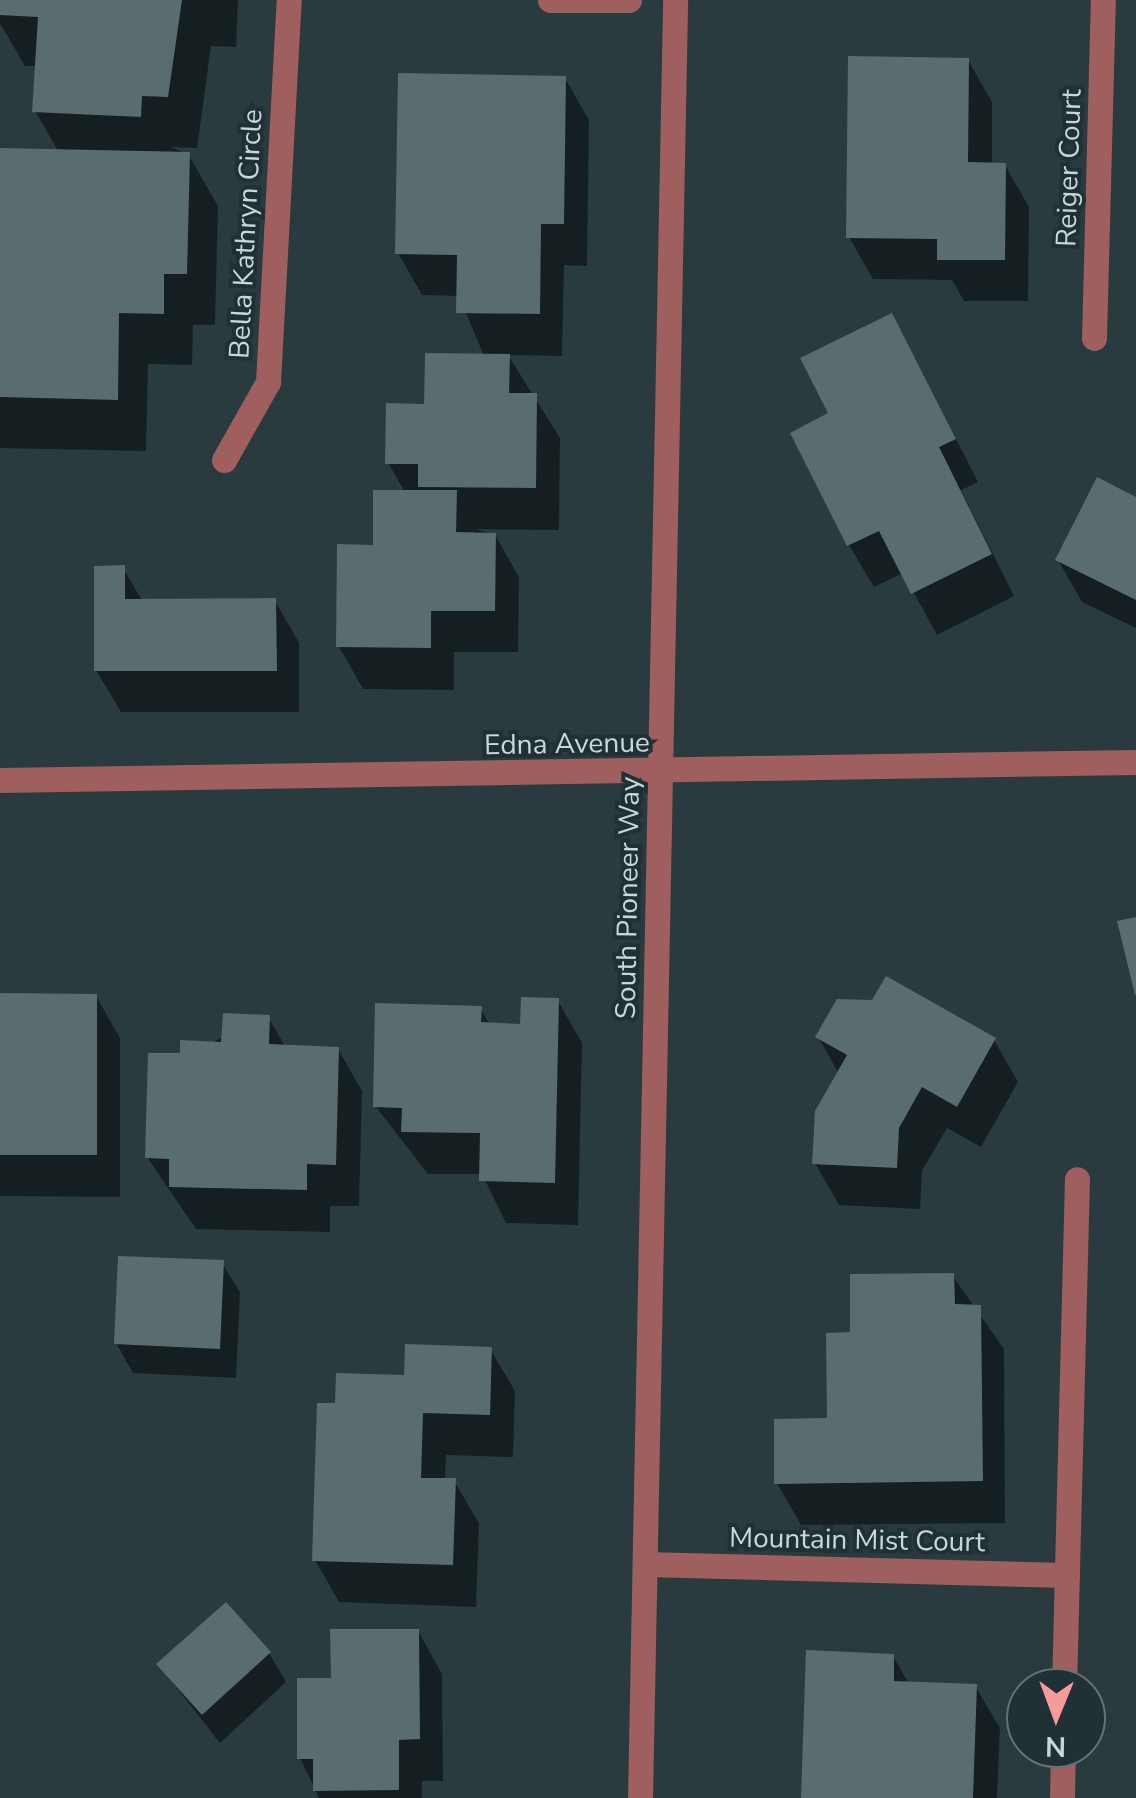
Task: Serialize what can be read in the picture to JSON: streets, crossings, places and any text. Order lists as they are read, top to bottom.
{
  "streets": {
    "street": [
      "Reiger Court",
      "Bella Kathryn Circle",
      "Edna Avenue",
      "South Pioneer Way",
      "Mountain Mist Court"
    ]
  },
  "crossings": [
    ["Edna Avenue", "South Pioneer Way"],
    ["South Pioneer Way", "Mountain Mist Court"]
  ],
  "north": "bottom"
}
